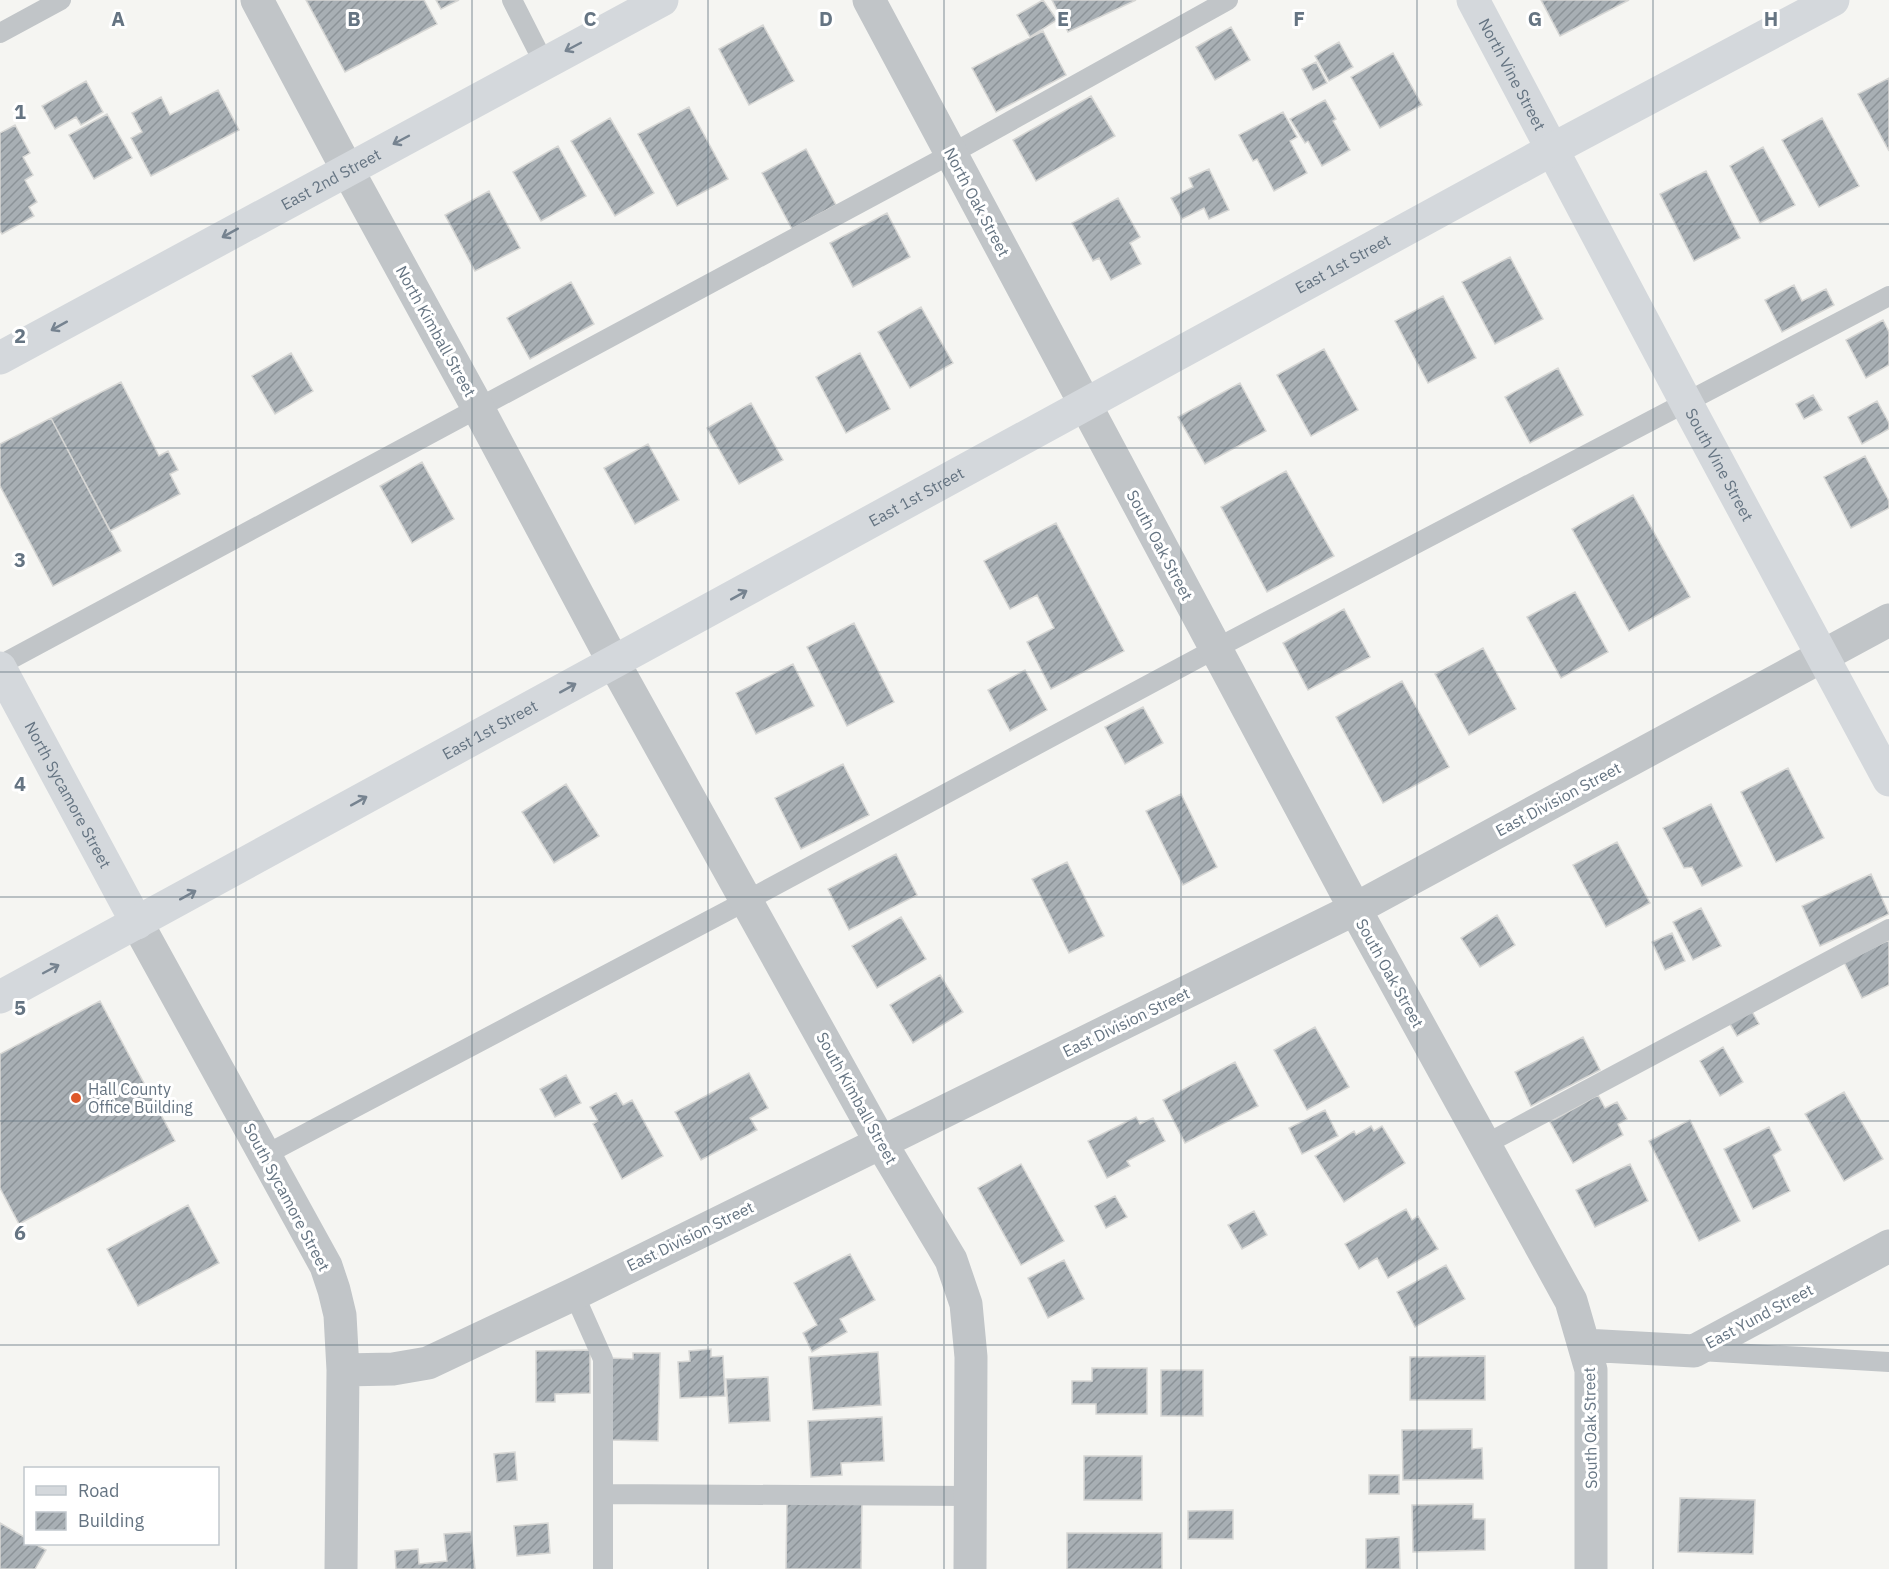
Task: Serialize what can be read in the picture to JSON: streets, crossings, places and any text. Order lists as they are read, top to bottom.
{
  "streets": {
    "main road": [
      "North Vine Street",
      "East 2nd Street",
      "East 1st Street",
      "South Vine Street",
      "North Sycamore Street"
    ],
    "street": [
      "North Oak Street",
      "North Kimball Street",
      "South Oak Street",
      "East Division Street",
      "South Kimball Street",
      "South Sycamore Street",
      "East Yund Street"
    ]
  },
  "crossings": [
    ["North Vine Street", "East 1st Street"],
    ["North Vine Street", "South Vine Street"],
    ["East 2nd Street", "North Kimball Street"],
    ["North Oak Street", "East 1st Street"],
    ["North Oak Street", "South Oak Street"],
    ["East 1st Street", "North Kimball Street"],
    ["East 1st Street", "South Vine Street"],
    ["East 1st Street", "South Oak Street"],
    ["East 1st Street", "North Sycamore Street"],
    ["East 1st Street", "South Kimball Street"],
    ["East 1st Street", "South Sycamore Street"],
    ["North Kimball Street", "South Kimball Street"],
    ["South Vine Street", "East Division Street"],
    ["South Oak Street", "East Division Street"],
    ["South Oak Street", "East Yund Street"],
    ["North Sycamore Street", "South Sycamore Street"],
    ["East Division Street", "South Kimball Street"],
    ["East Division Street", "South Sycamore Street"]
  ],
  "one_way": ["East 2nd Street", "East 1st Street"],
  "places": ["Hall County Office Building"],
  "legend": ["Road", "Building"],
  "grid": {
    "columns": [
      "A",
      "B",
      "C",
      "D",
      "E",
      "F",
      "G",
      "H"
    ],
    "rows": [
      "1",
      "2",
      "3",
      "4",
      "5",
      "6"
    ]
  }
}
